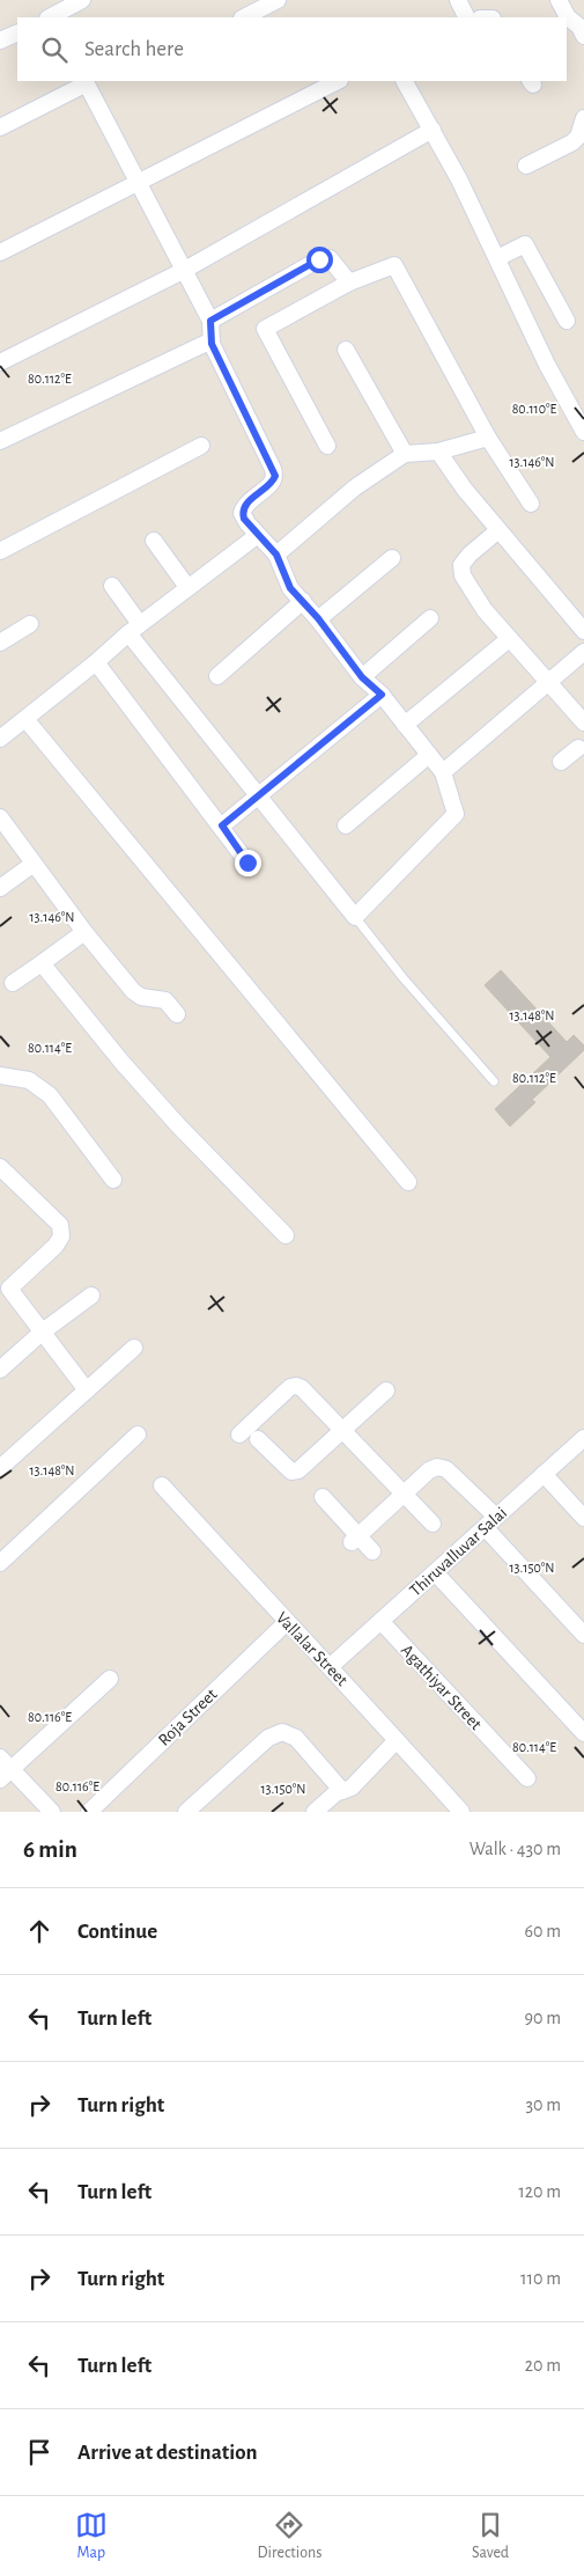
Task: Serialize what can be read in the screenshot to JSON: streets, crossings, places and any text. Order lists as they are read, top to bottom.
{
  "streets": {
    "street": [
      "Thiruvalluvar Salai",
      "Vallalar Street",
      "Agathiyar Street",
      "Roja Street"
    ]
  },
  "crossings": [
    ["Thiruvalluvar Salai", "Vallalar Street"],
    ["Thiruvalluvar Salai", "Agathiyar Street"],
    ["Vallalar Street", "Roja Street"]
  ],
  "page": {
    "search": "Search here",
    "heading": ["6 min", "Walk · 430 m"],
    "list": [
      ["Continue", "60 m"],
      ["Turn left", "90 m"],
      ["Turn right", "30 m"],
      ["Turn left", "120 m"],
      ["Turn right", "110 m"],
      ["Turn left", "20 m"],
      "Arrive at destination"
    ],
    "nav": ["Map", "Directions", "Saved"]
  },
  "coordinates": [
    "80.112°E",
    "80.110°E",
    "13.146°N",
    "13.148°N",
    "80.114°E",
    "13.150°N",
    "80.116°E"
  ]
}
